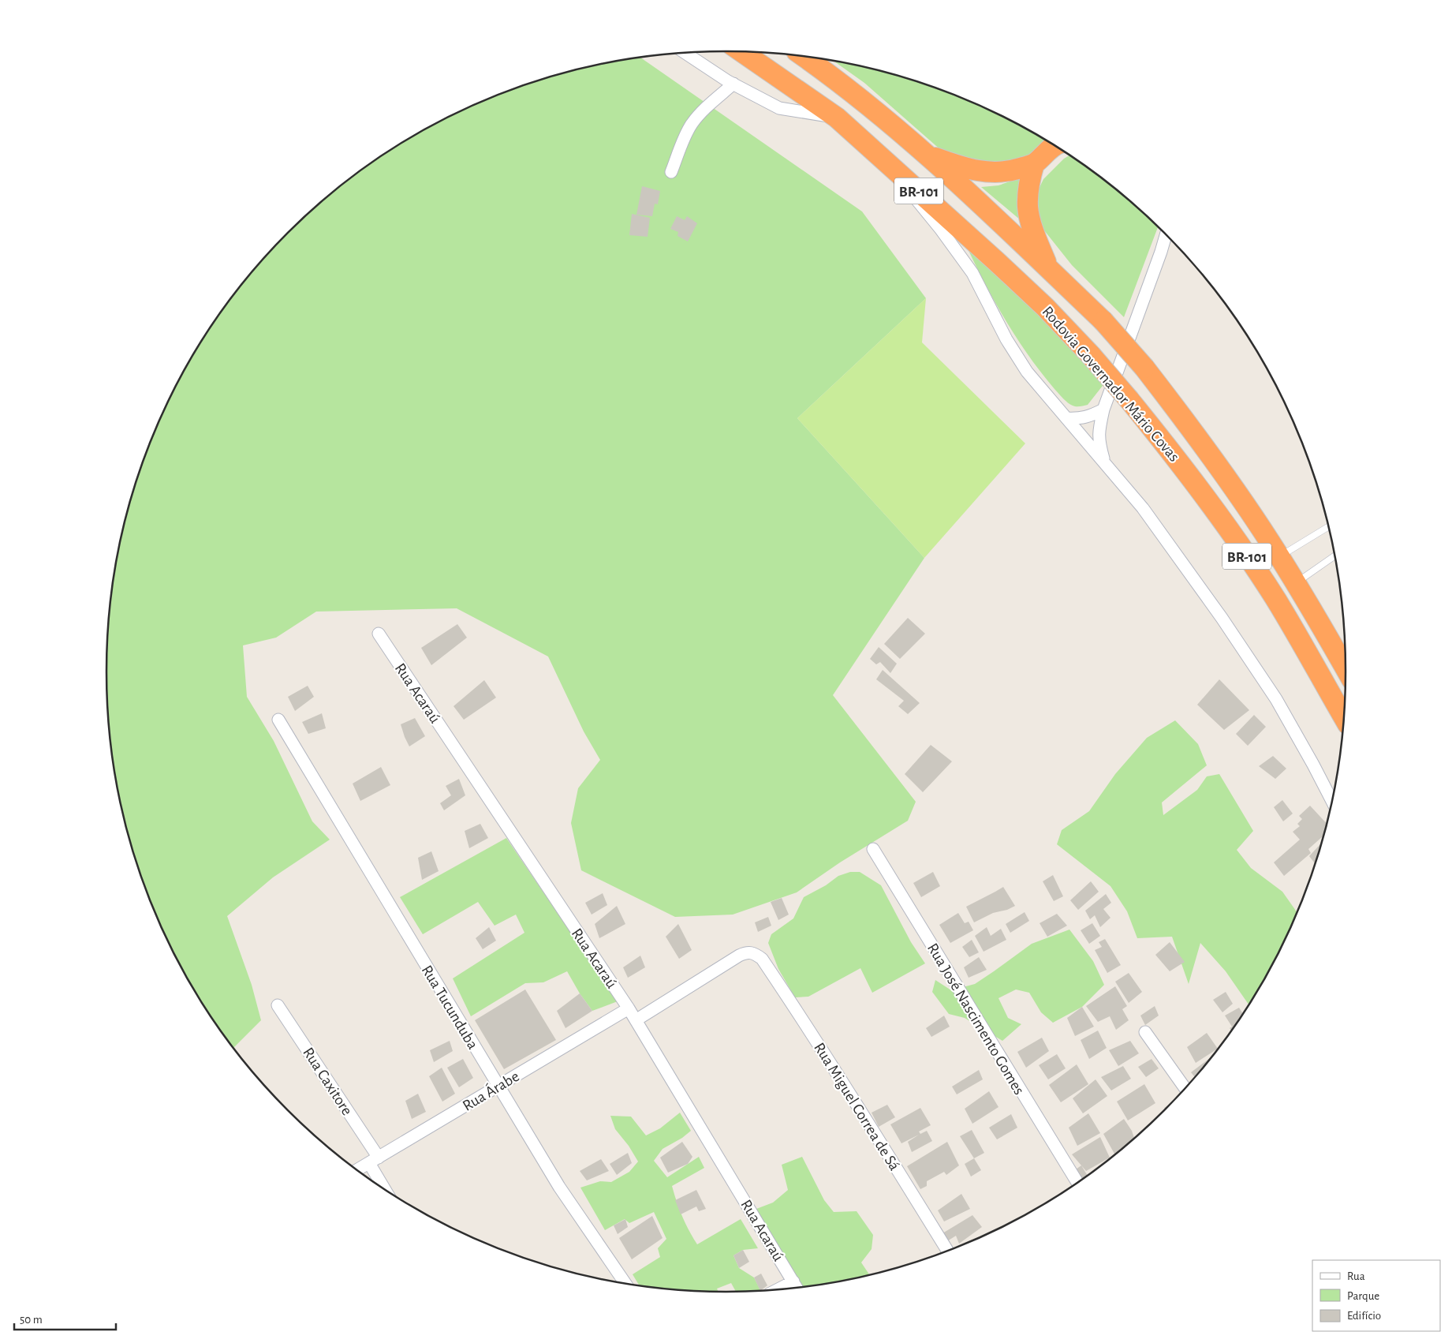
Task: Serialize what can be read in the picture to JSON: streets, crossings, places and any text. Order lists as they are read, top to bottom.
{
  "streets": {
    "highway": ["BR-101", "Rodovia Governador Mário Covas"],
    "street": [
      "Rua Acaraú",
      "Rua Tucunduba",
      "Rua José Nascimento Gomes",
      "Rua Caxitore",
      "Rua Árabe",
      "Rua Miguel Correa de Sá"
    ]
  },
  "crossings": [
    ["Rua Acaraú", "Rua Árabe"],
    ["Rua Acaraú", "Rua Miguel Correa de Sá"],
    ["Rua Tucunduba", "Rua Árabe"],
    ["Rua Caxitore", "Rua Árabe"]
  ],
  "legend": ["Rua", "Parque", "Edifício"],
  "scale_bar": "50 m"
}
